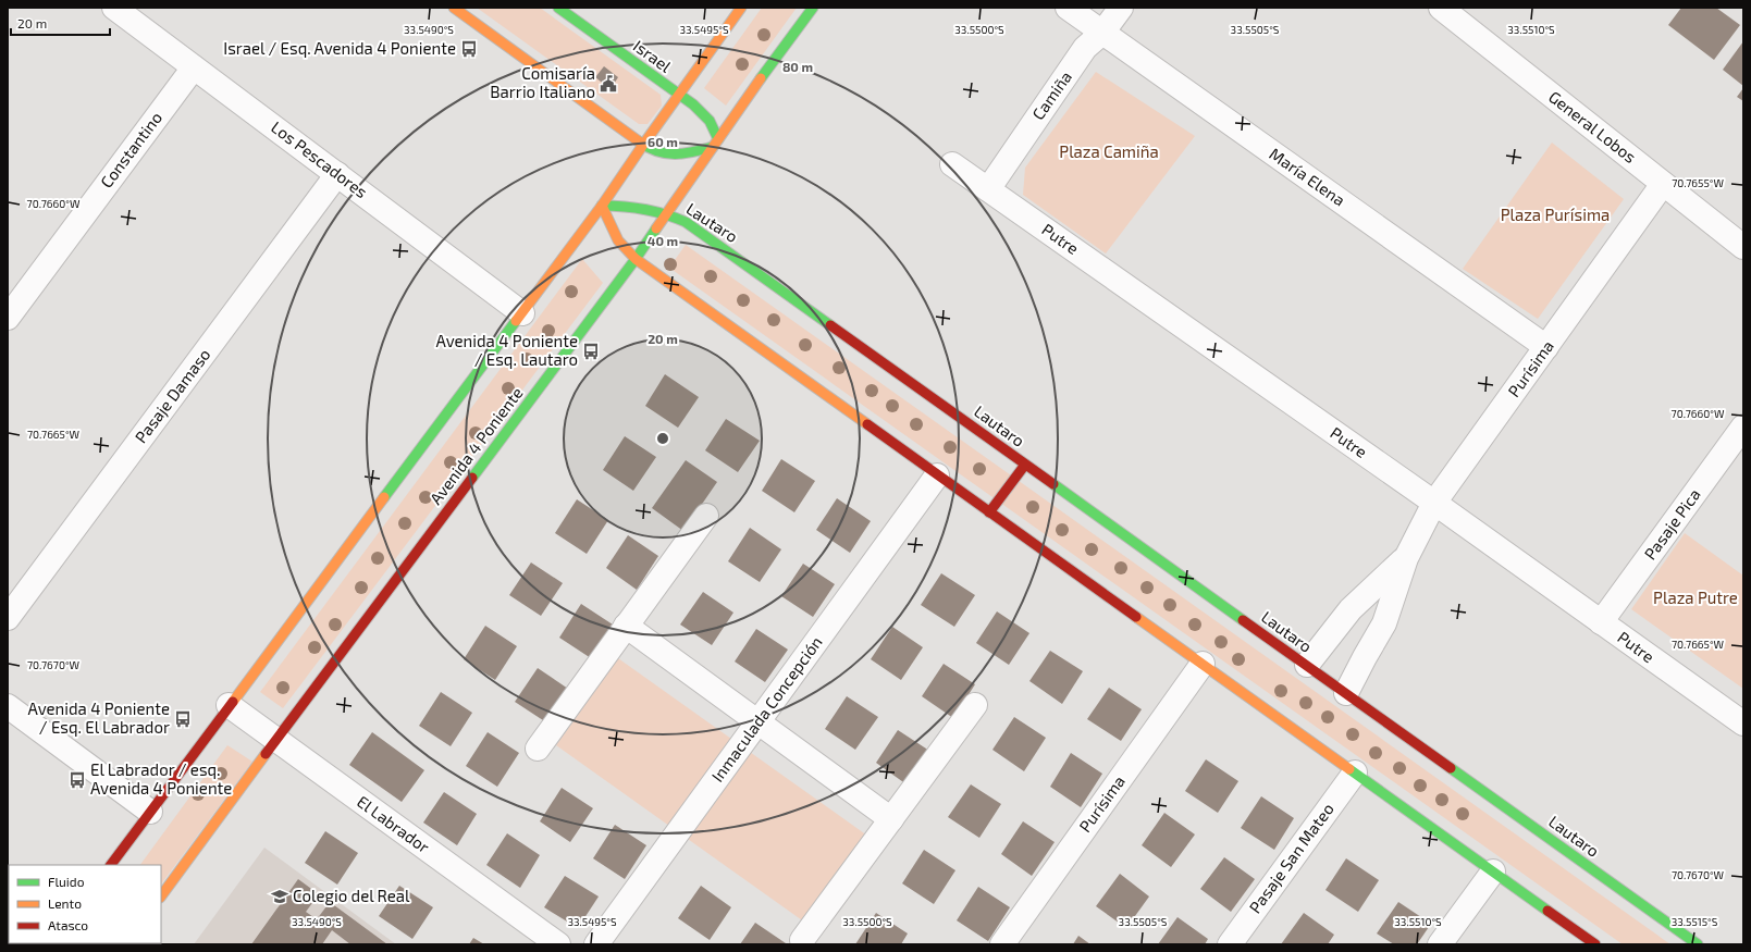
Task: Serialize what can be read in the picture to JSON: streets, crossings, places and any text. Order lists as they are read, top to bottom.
{
  "streets": {
    "street": [
      "Israel",
      "Camiña",
      "General Lobos",
      "Constantino",
      "Los Pescadores",
      "María Elena",
      "Lautaro",
      "Putre",
      "Purísima",
      "Pasaje Damaso",
      "Avenida 4 Poniente",
      "Pasaje Pica",
      "Inmaculada Concepción",
      "El Labrador",
      "Pasaje San Mateo"
    ]
  },
  "crossings": [
    ["Israel", "Avenida 4 Poniente"],
    ["Camiña", "María Elena"],
    ["Camiña", "Putre"],
    ["General Lobos", "Purísima"],
    ["Constantino", "Los Pescadores"],
    ["Los Pescadores", "Pasaje Damaso"],
    ["María Elena", "Purísima"],
    ["Lautaro", "Purísima"],
    ["Lautaro", "Avenida 4 Poniente"],
    ["Putre", "Purísima"],
    ["Putre", "Pasaje Pica"],
    ["Avenida 4 Poniente", "El Labrador"]
  ],
  "parks": ["Plaza Camiña", "Plaza Purísima", "Plaza Putre"],
  "places": {
    "bus stop": [
      "Israel / Esq. Avenida 4 Poniente",
      "Avenida 4 Poniente / Esq. Lautaro",
      "Avenida 4 Poniente / Esq. El Labrador",
      "El Labrador / esq. Avenida 4 Poniente"
    ],
    "public building": ["Comisaría Barrio Italiano"],
    "school or university": ["Colegio del Real"]
  },
  "legend": ["Fluido", "Lento", "Atasco"],
  "scale_bar": "20 m",
  "coordinates": [
    "33.5490°S",
    "33.5495°S",
    "33.5500°S",
    "33.5505°S",
    "33.5510°S",
    "70.7655°W",
    "70.7660°W",
    "70.7665°W",
    "70.7670°W",
    "33.5515°S"
  ],
  "rings": [
    "80 m",
    "60 m",
    "40 m",
    "20 m"
  ]
}
